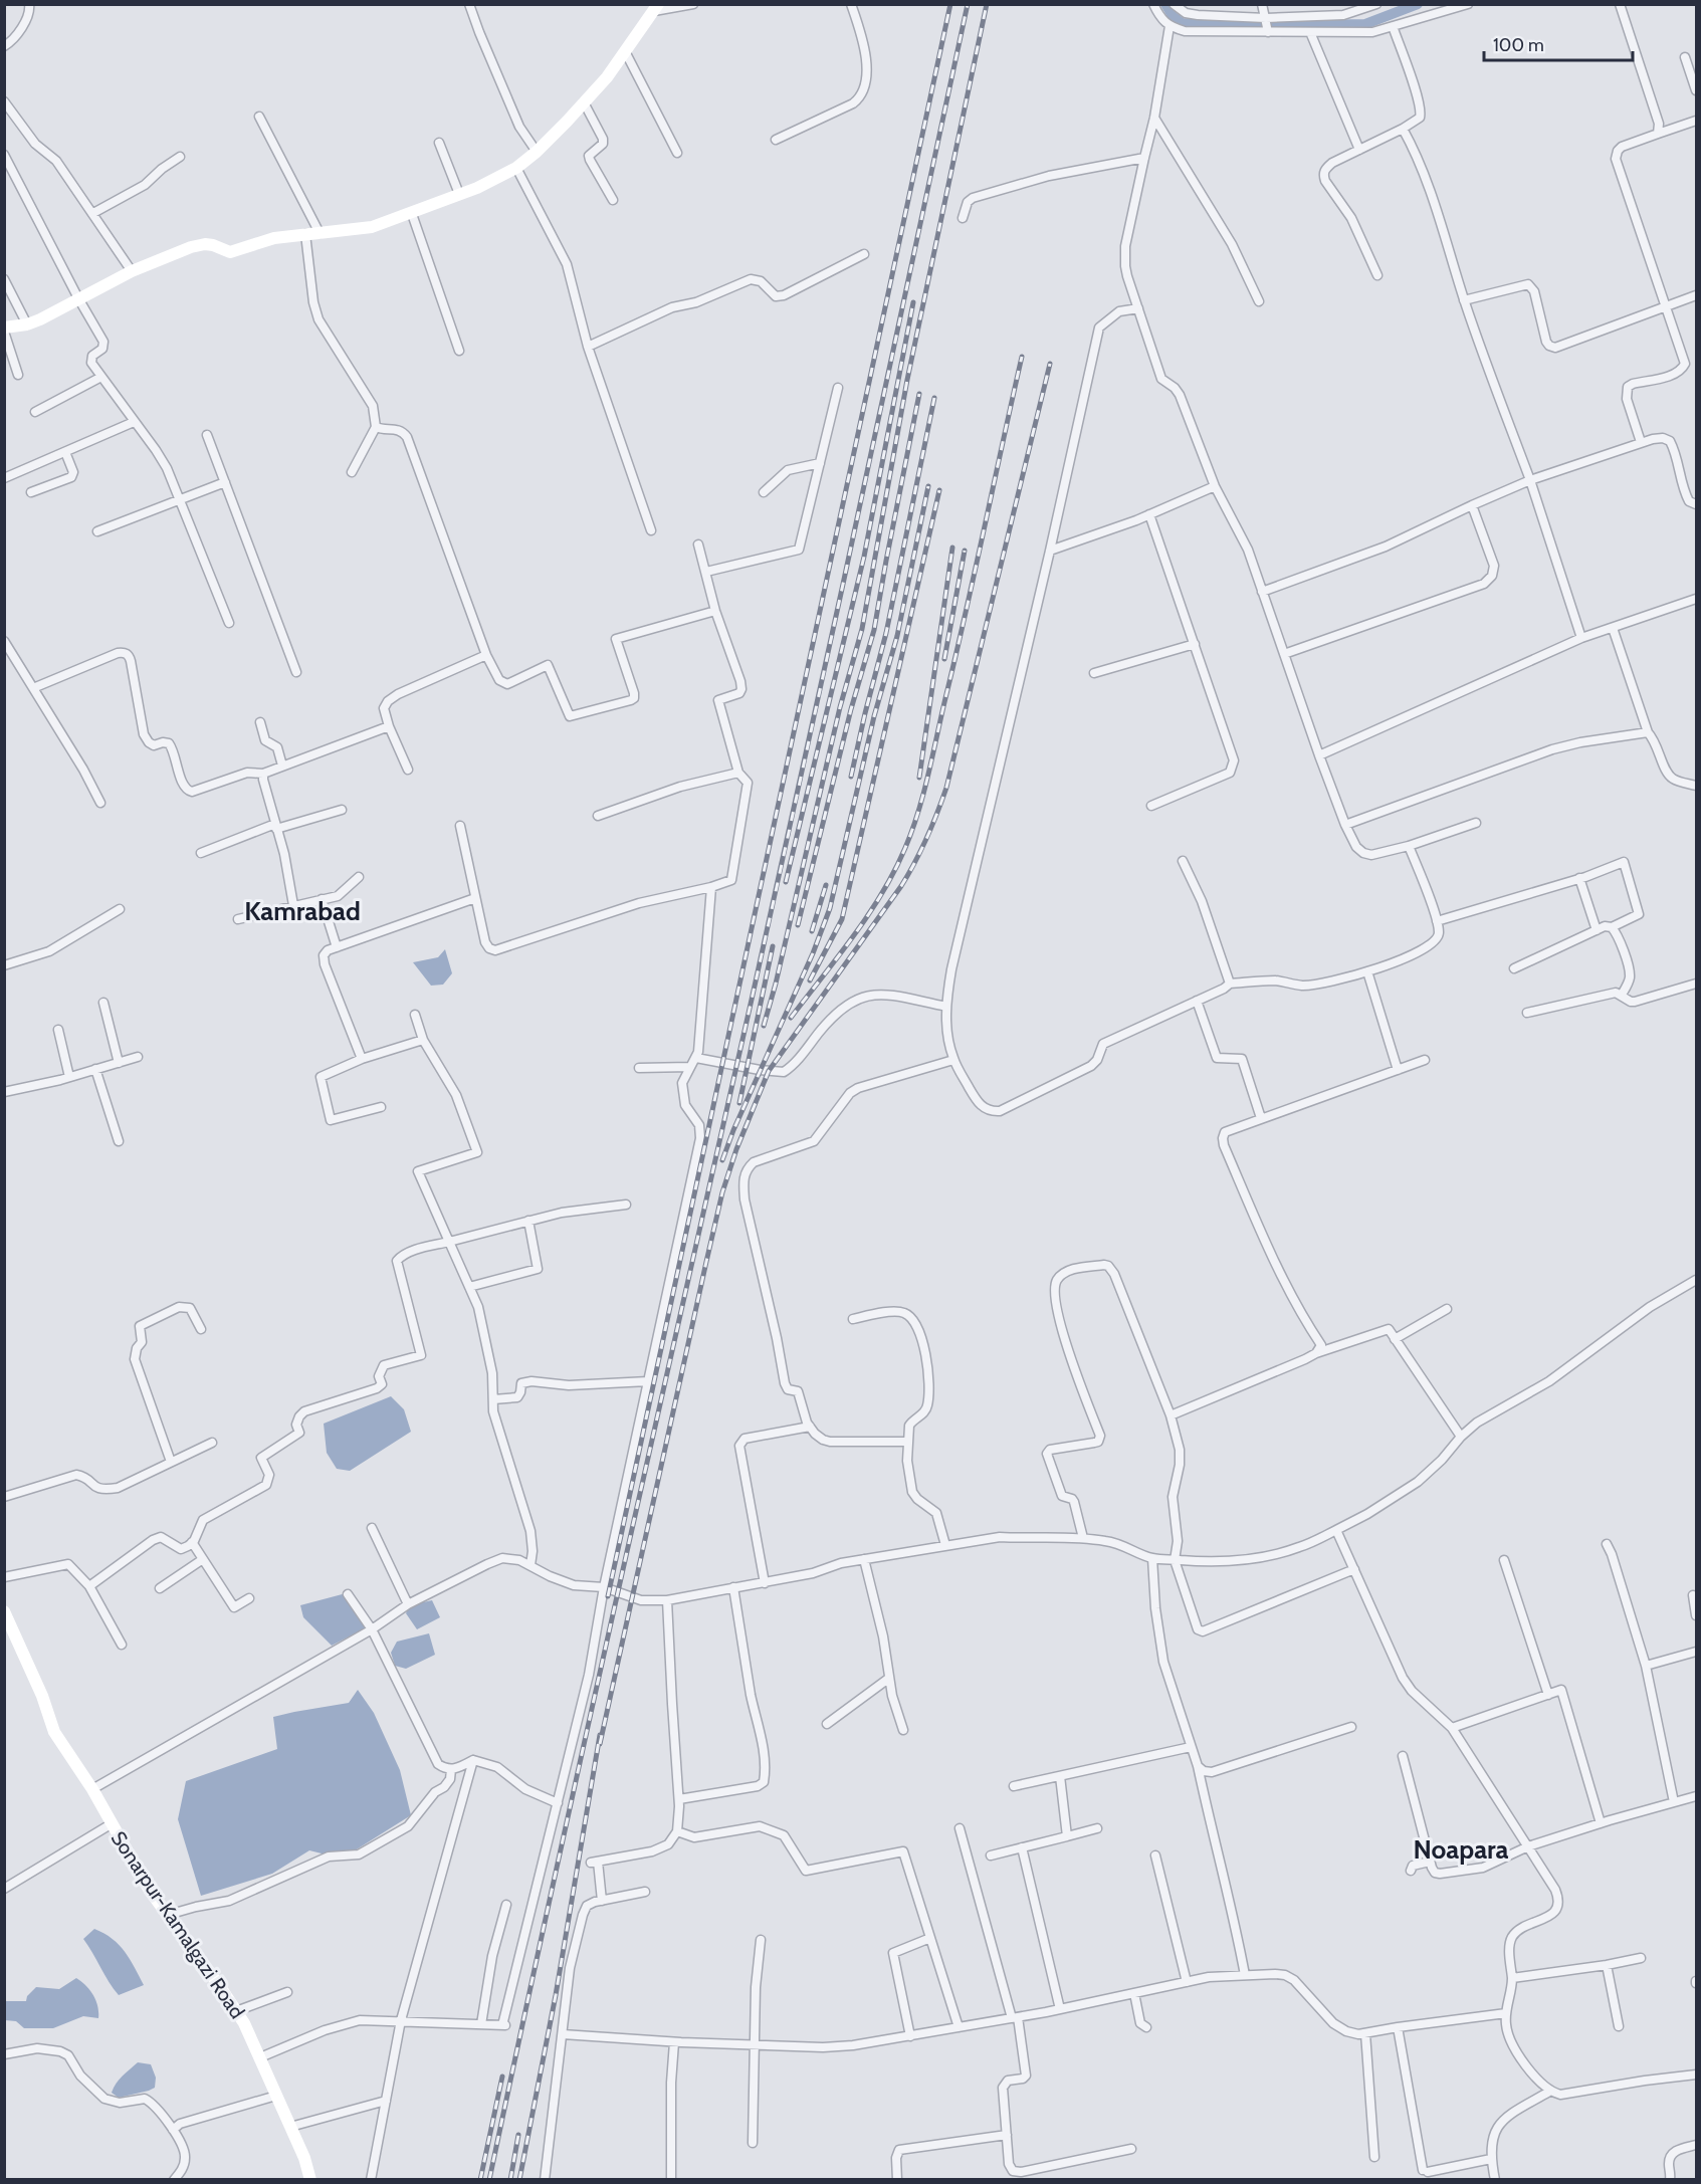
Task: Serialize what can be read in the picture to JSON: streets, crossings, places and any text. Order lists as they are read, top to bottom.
{
  "streets": {
    "street": ["Sonarpur-Kamalgazi Road"]
  },
  "districts": ["Kamrabad", "Noapara"],
  "scale_bar": "100 m"
}
